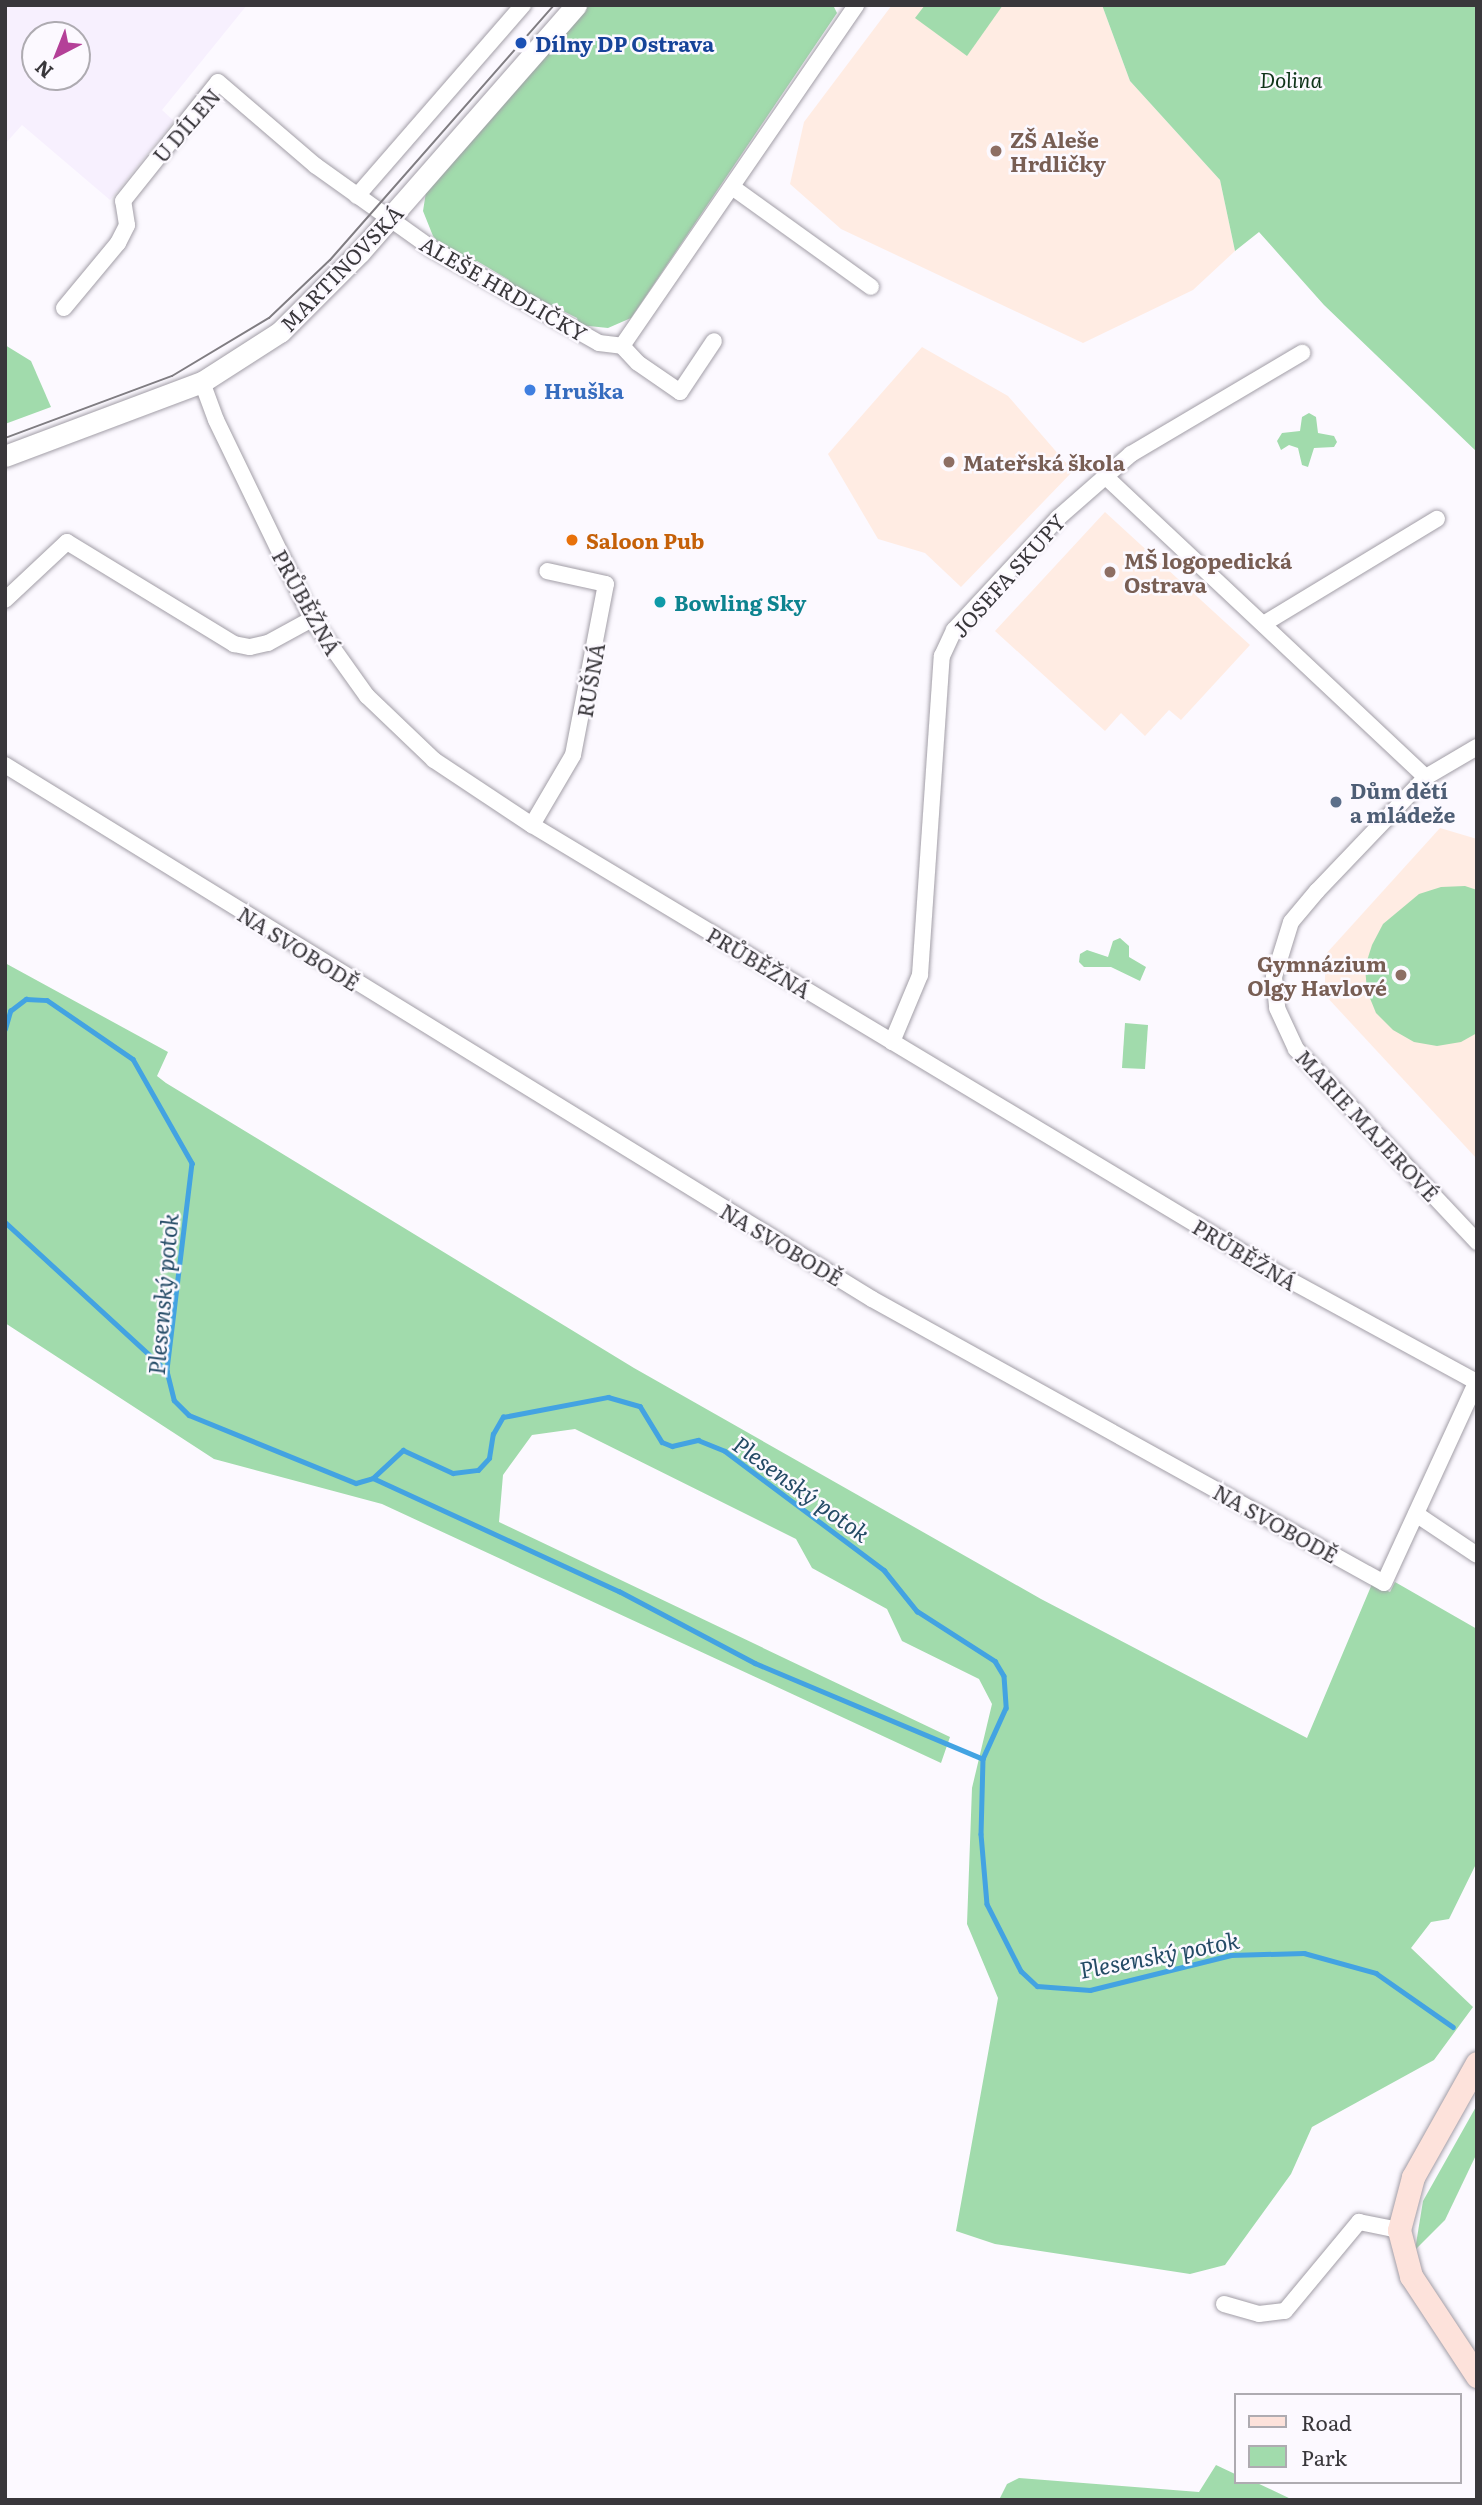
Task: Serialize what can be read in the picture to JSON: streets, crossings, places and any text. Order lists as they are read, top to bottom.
{
  "streets": {
    "street": [
      "U DÍLEN",
      "MARTINOVSKÁ",
      "ALEŠE HRDLIČKY",
      "JOSEFA SKUPY",
      "PRŮBĚŽNÁ",
      "RUŠNÁ",
      "NA SVOBODĚ",
      "MARIE MAJEROVÉ"
    ]
  },
  "crossings": [
    ["U DÍLEN", "MARTINOVSKÁ"],
    ["U DÍLEN", "ALEŠE HRDLIČKY"],
    ["MARTINOVSKÁ", "ALEŠE HRDLIČKY"],
    ["MARTINOVSKÁ", "PRŮBĚŽNÁ"],
    ["JOSEFA SKUPY", "PRŮBĚŽNÁ"],
    ["PRŮBĚŽNÁ", "RUŠNÁ"],
    ["PRŮBĚŽNÁ", "NA SVOBODĚ"]
  ],
  "water": ["Plesenský potok"],
  "parks": ["Dolina"],
  "places": [
    "Dílny DP Ostrava",
    "ZŠ Aleše Hrdličky",
    "Hruška",
    "Mateřská škola",
    "Saloon Pub",
    "MŠ logopedická Ostrava",
    "Bowling Sky",
    "Dům dětí a mládeže",
    "Gymnázium Olgy Havlové"
  ],
  "legend": ["Road", "Park"],
  "north": "bottom left"
}
